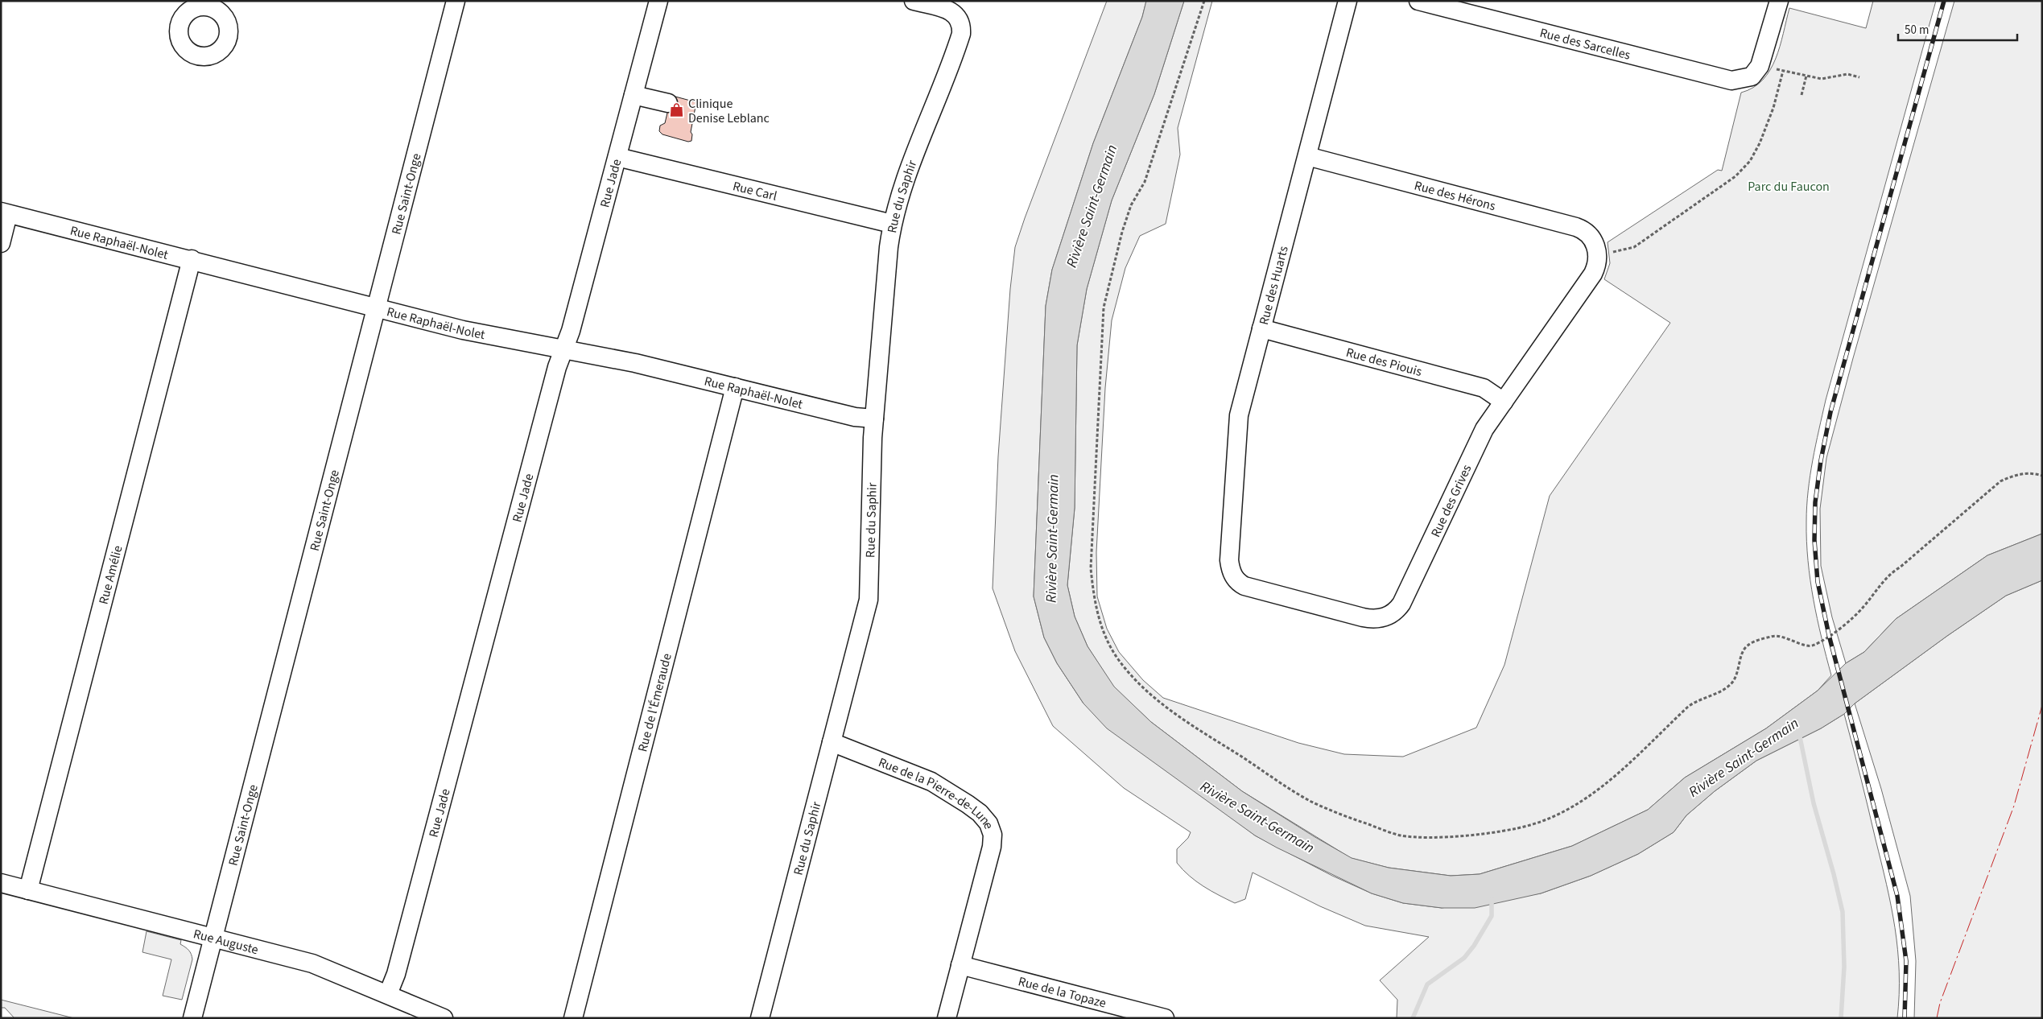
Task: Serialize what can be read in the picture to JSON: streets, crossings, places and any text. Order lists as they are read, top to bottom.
{
  "streets": {
    "street": [
      "Rue des Sarcelles",
      "Rue Jade",
      "Rue Carl",
      "Rue Saint-Onge",
      "Rue des Hérons",
      "Rue du Saphir",
      "Rue Raphaël-Nolet",
      "Rue des Huarts",
      "Rue des Piouis",
      "Rue des Grives",
      "Rue Amélie",
      "Rue de l'Émeraude",
      "Rue de la Pierre-de-Lune",
      "Rue Auguste",
      "Rue de la Topaze"
    ]
  },
  "crossings": [
    ["Rue Jade", "Rue Carl"],
    ["Rue Jade", "Rue Raphaël-Nolet"],
    ["Rue Jade", "Rue Auguste"],
    ["Rue Carl", "Rue du Saphir"],
    ["Rue Saint-Onge", "Rue Raphaël-Nolet"],
    ["Rue Saint-Onge", "Rue Auguste"],
    ["Rue des Hérons", "Rue des Huarts"],
    ["Rue des Hérons", "Rue des Grives"],
    ["Rue du Saphir", "Rue Raphaël-Nolet"],
    ["Rue du Saphir", "Rue de la Pierre-de-Lune"],
    ["Rue Raphaël-Nolet", "Rue Amélie"],
    ["Rue Raphaël-Nolet", "Rue de l'Émeraude"],
    ["Rue des Huarts", "Rue des Piouis"],
    ["Rue des Huarts", "Rue des Grives"],
    ["Rue des Piouis", "Rue des Grives"],
    ["Rue Amélie", "Rue Auguste"],
    ["Rue de la Pierre-de-Lune", "Rue de la Topaze"]
  ],
  "water": ["Rivière Saint-Germain"],
  "parks": ["Parc du Faucon"],
  "places": {
    "shop": ["Clinique Denise Leblanc"]
  },
  "scale_bar": "50 m"
}
